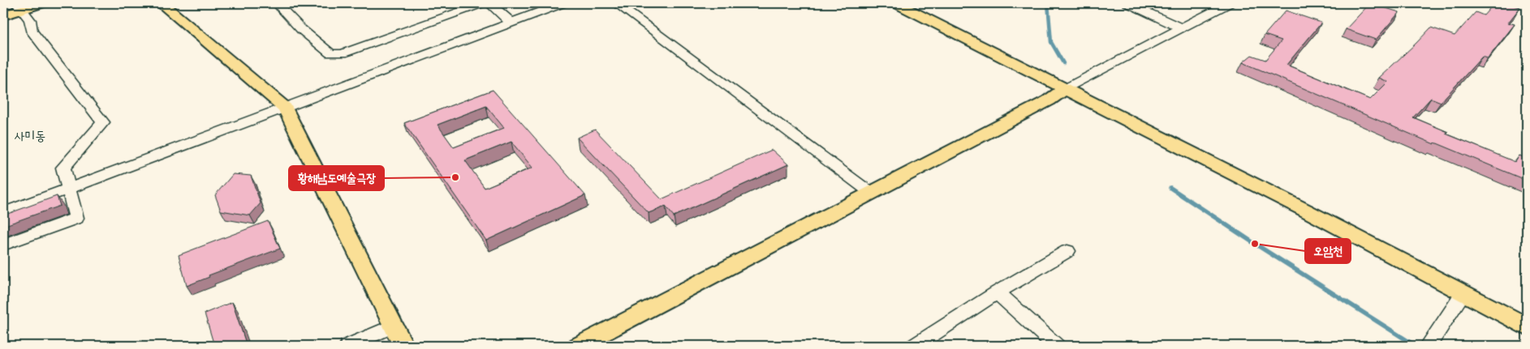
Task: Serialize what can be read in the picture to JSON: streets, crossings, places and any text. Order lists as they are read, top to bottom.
{
  "districts": ["사미동"],
  "places": ["황해남도예술극장", "오암천"]
}
